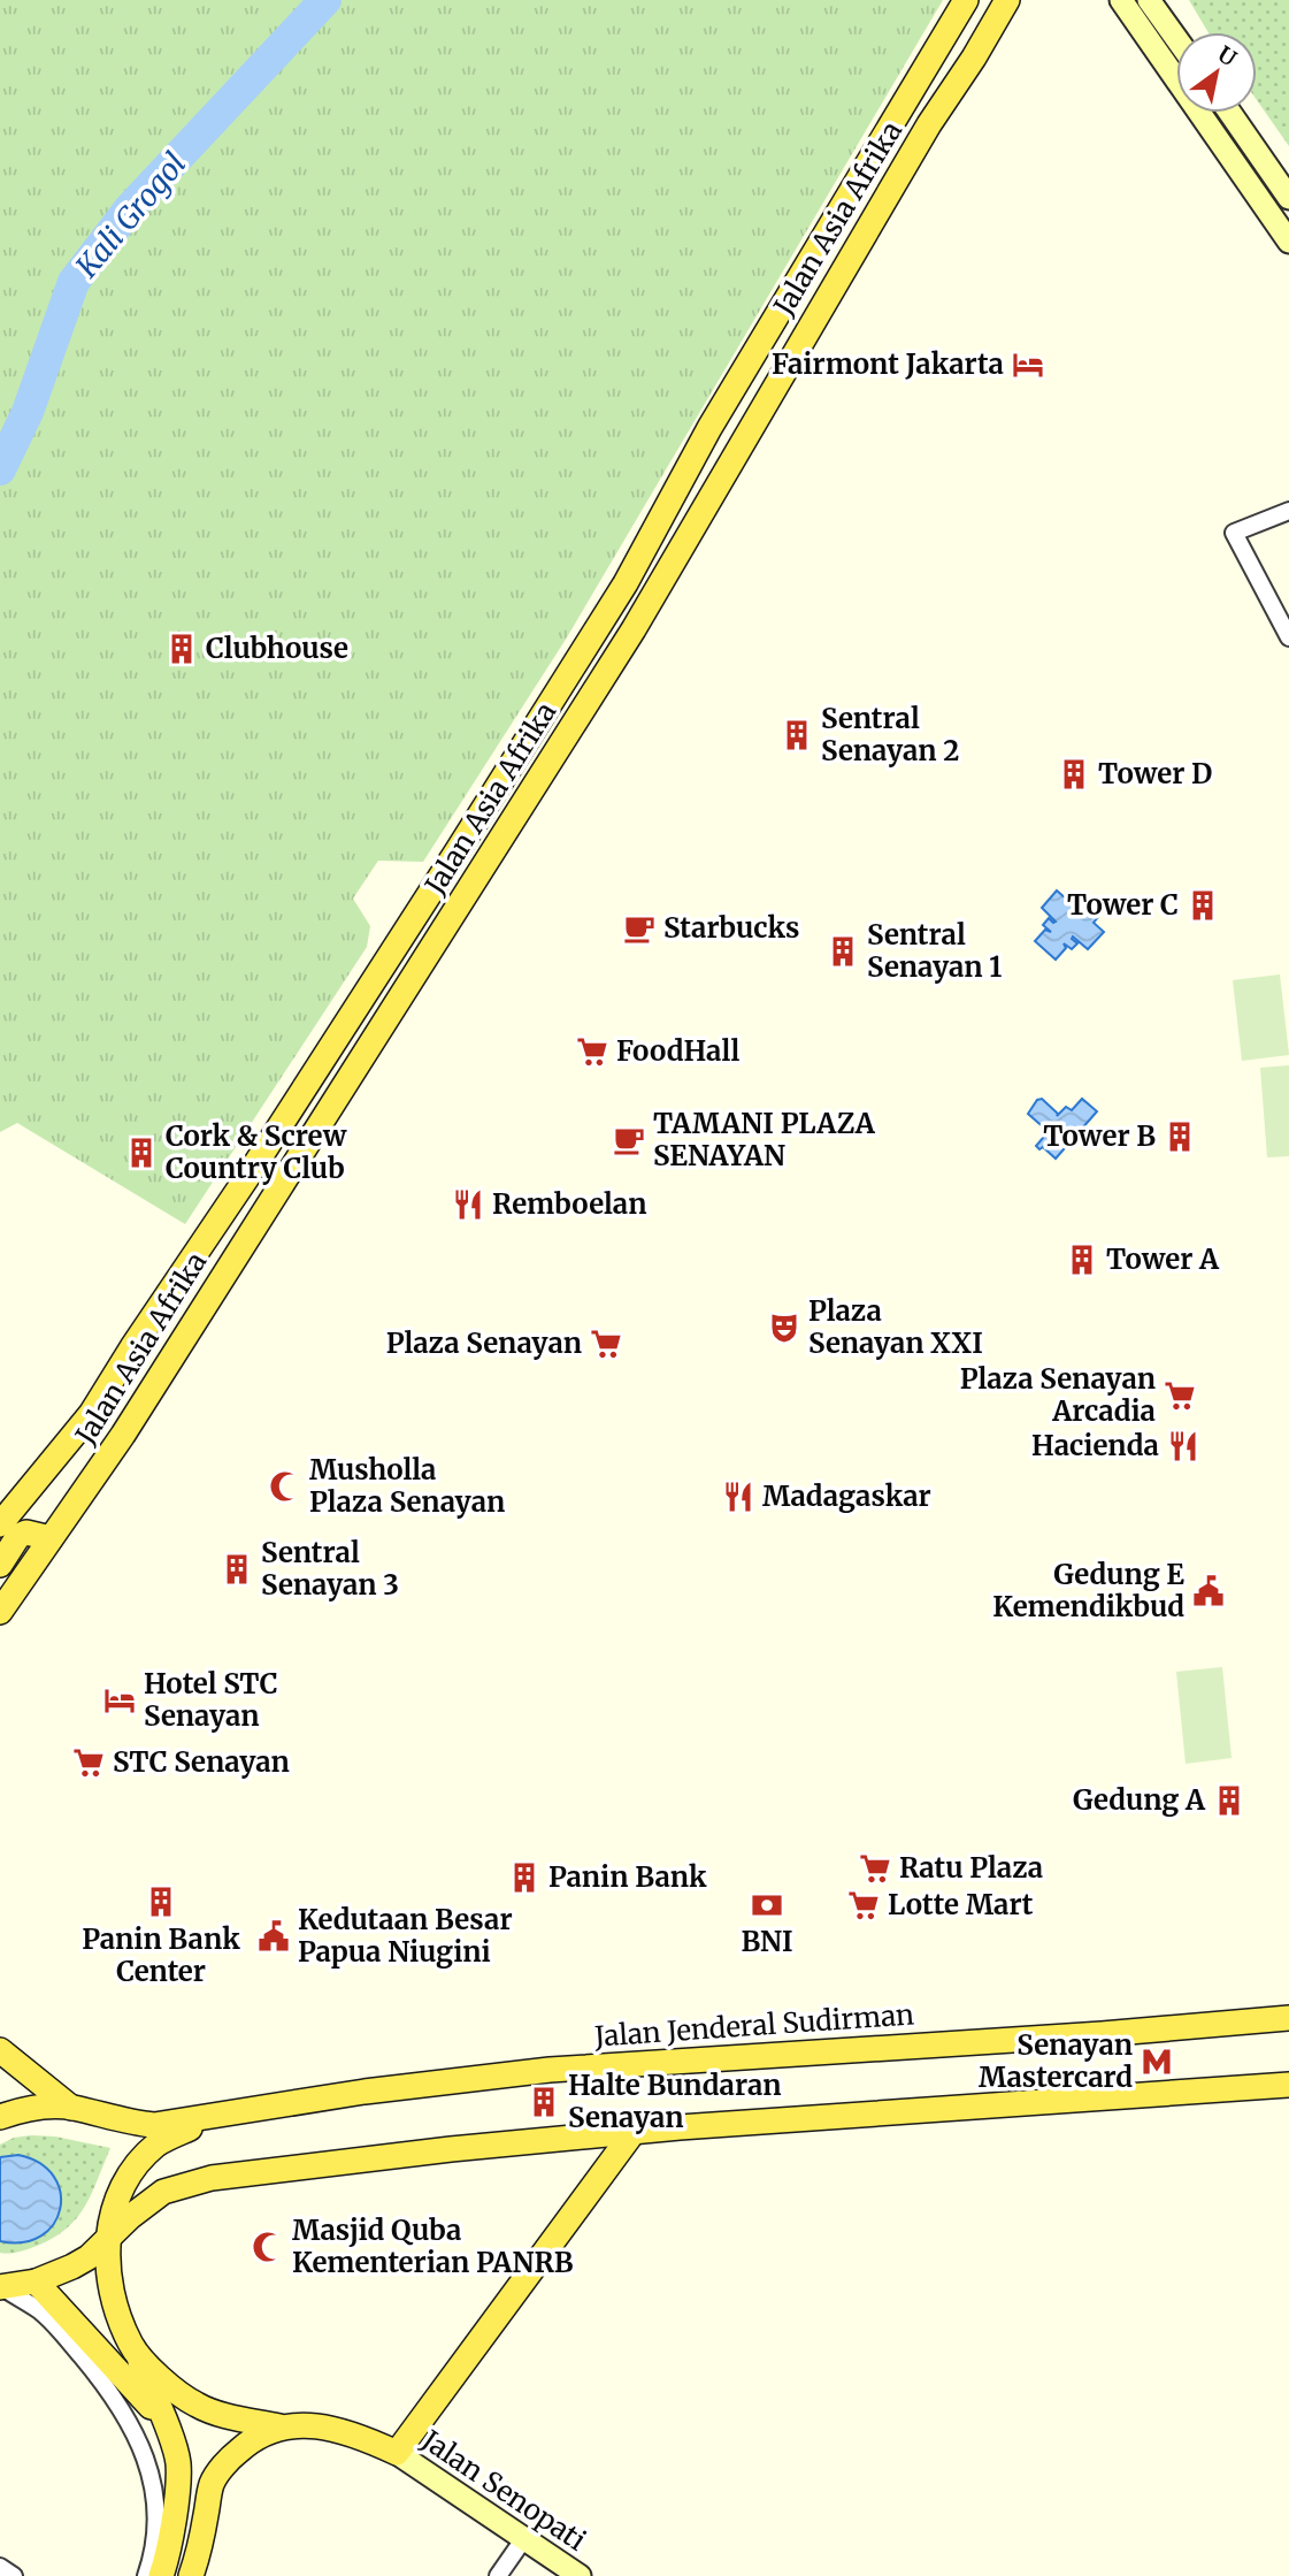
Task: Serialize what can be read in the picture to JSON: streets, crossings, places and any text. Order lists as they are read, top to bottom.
{
  "streets": {
    "main road": ["Jalan Asia Afrika", "Jalan Jenderal Sudirman", "Jalan Senopati"]
  },
  "water": ["Kali Grogol"],
  "places": {
    "hotel": ["Fairmont Jakarta", "Hotel STC Senayan"],
    "building": [
      "Clubhouse",
      "Sentral Senayan 2",
      "Tower D",
      "Tower C",
      "Sentral Senayan 1",
      "Tower B",
      "Cork & Screw Country Club",
      "Tower A",
      "Sentral Senayan 3",
      "Gedung A",
      "Panin Bank",
      "Panin Bank Center",
      "Halte Bundaran Senayan"
    ],
    "cafe": ["Starbucks", "TAMANI PLAZA SENAYAN"],
    "supermarket": [
      "FoodHall",
      "Plaza Senayan",
      "Plaza Senayan Arcadia",
      "STC Senayan",
      "Ratu Plaza",
      "Lotte Mart"
    ],
    "restaurant": ["Remboelan", "Hacienda", "Madagaskar"],
    "theatre": ["Plaza Senayan XXI"],
    "mosque": ["Musholla Plaza Senayan", "Masjid Quba Kementerian PANRB"],
    "public building": ["Gedung E Kemendikbud", "Kedutaan Besar Papua Niugini"],
    "bank": ["BNI"],
    "metro station": ["Senayan Mastercard"]
  },
  "north": "top right"
}
